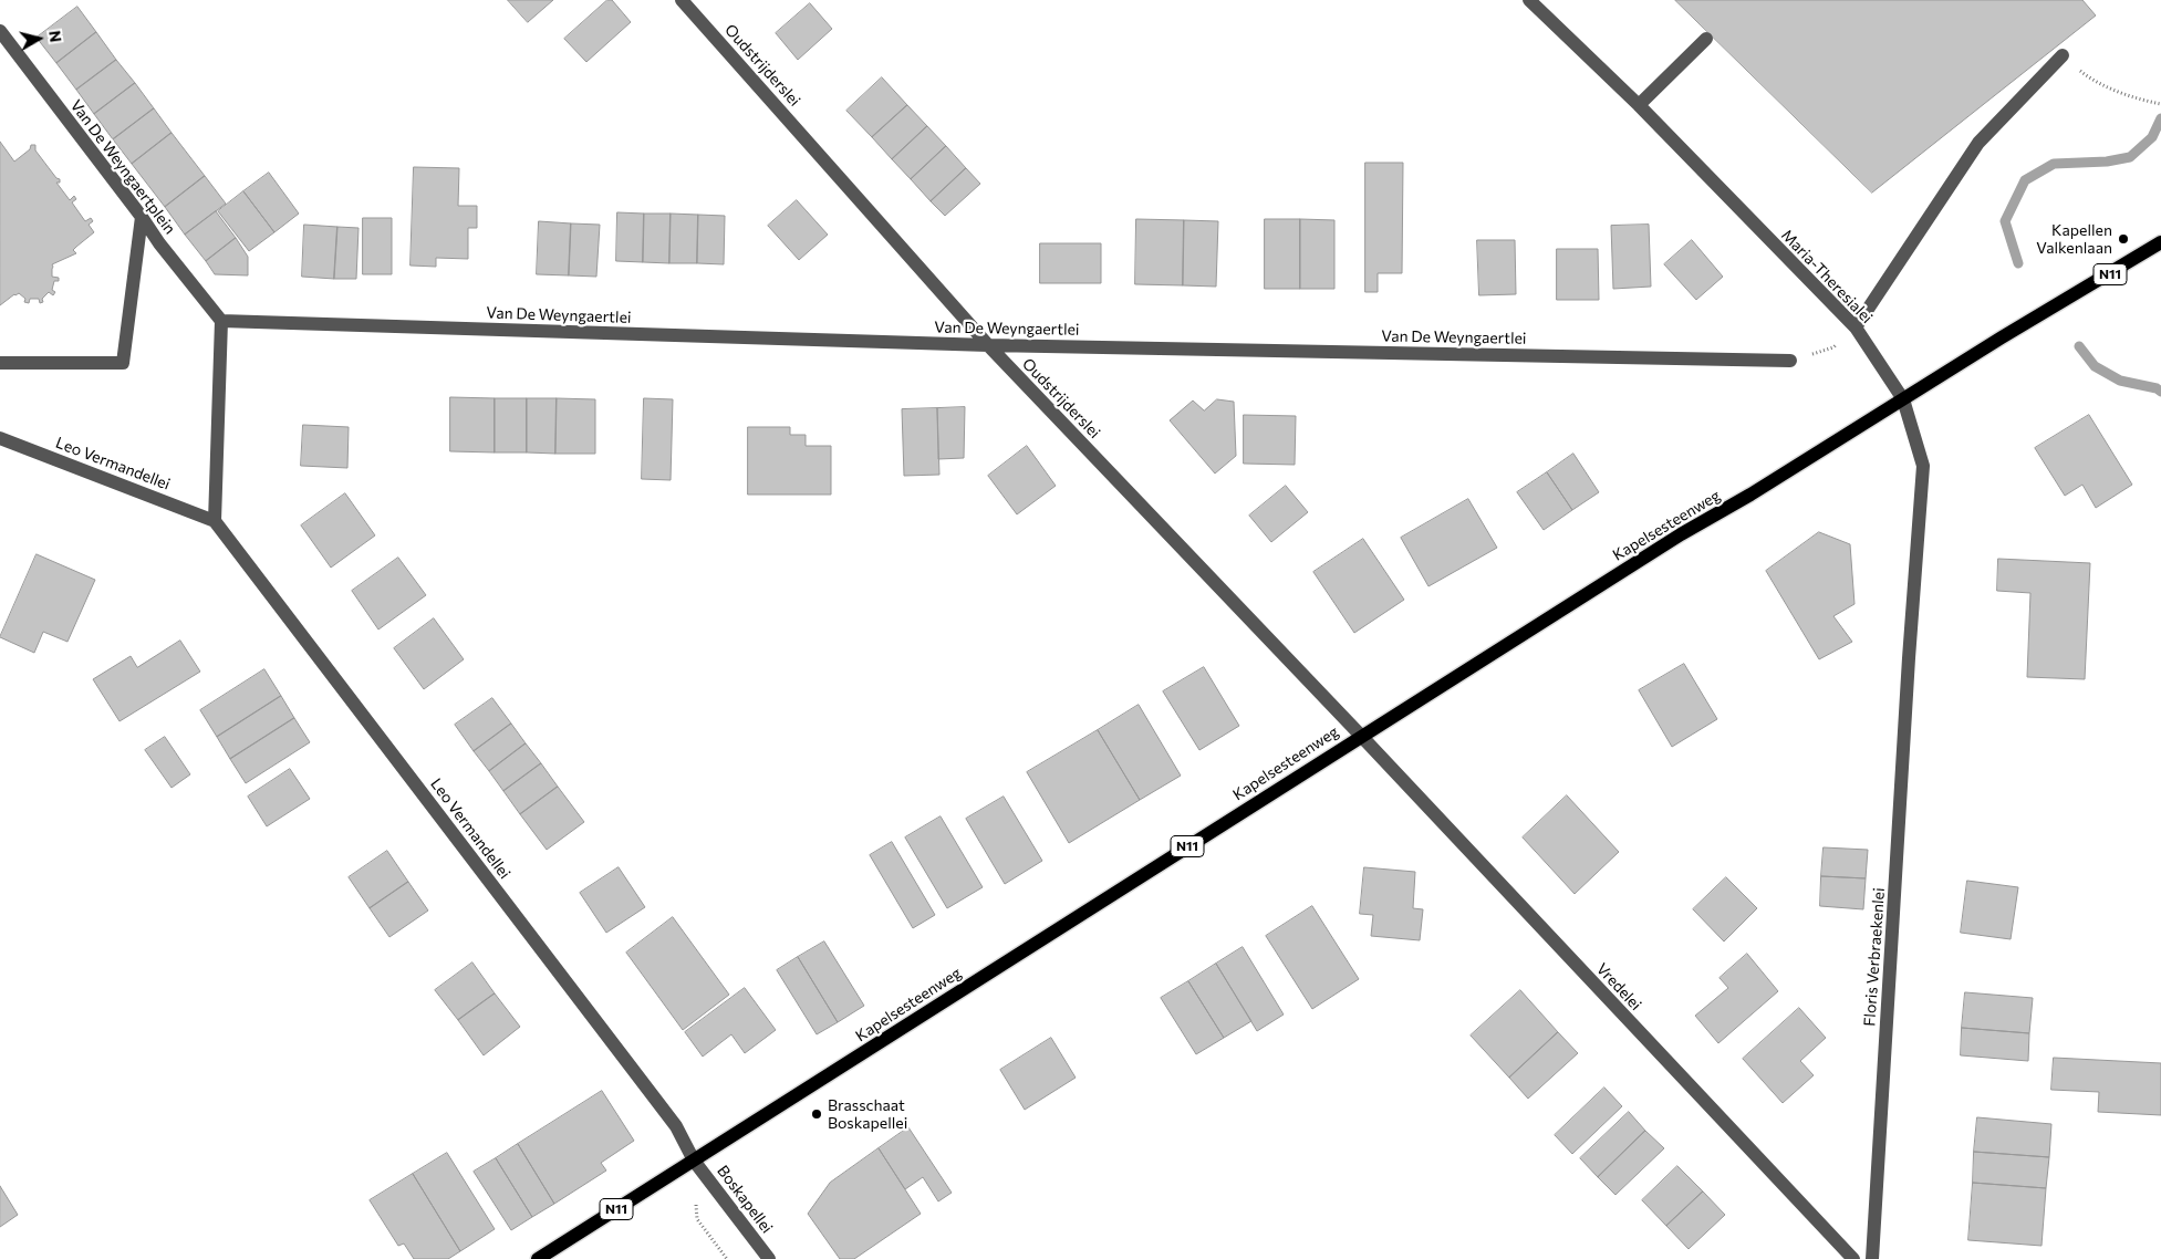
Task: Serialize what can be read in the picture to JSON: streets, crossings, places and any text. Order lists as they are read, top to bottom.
{
  "streets": {
    "main road": ["N11", "Kapelsesteenweg"],
    "street": [
      "Oudstrijderslei",
      "Van De Weyngaertplein",
      "Maria-Theresialei",
      "Van De Weyngaertlei",
      "Leo Vermandellei",
      "Floris Verbraekenlei",
      "Vredelei",
      "Boskapellei"
    ]
  },
  "crossings": [
    ["Oudstrijderslei", "Van De Weyngaertlei"],
    ["Oudstrijderslei", "Kapelsesteenweg"],
    ["Oudstrijderslei", "Vredelei"],
    ["Van De Weyngaertplein", "Van De Weyngaertlei"],
    ["Maria-Theresialei", "Kapelsesteenweg"],
    ["Maria-Theresialei", "Floris Verbraekenlei"],
    ["Leo Vermandellei", "Kapelsesteenweg"],
    ["Leo Vermandellei", "Boskapellei"],
    ["Kapelsesteenweg", "Vredelei"],
    ["Kapelsesteenweg", "Boskapellei"]
  ],
  "places": ["Kapellen Valkenlaan", "Brasschaat Boskapellei"],
  "north": "right"
}
